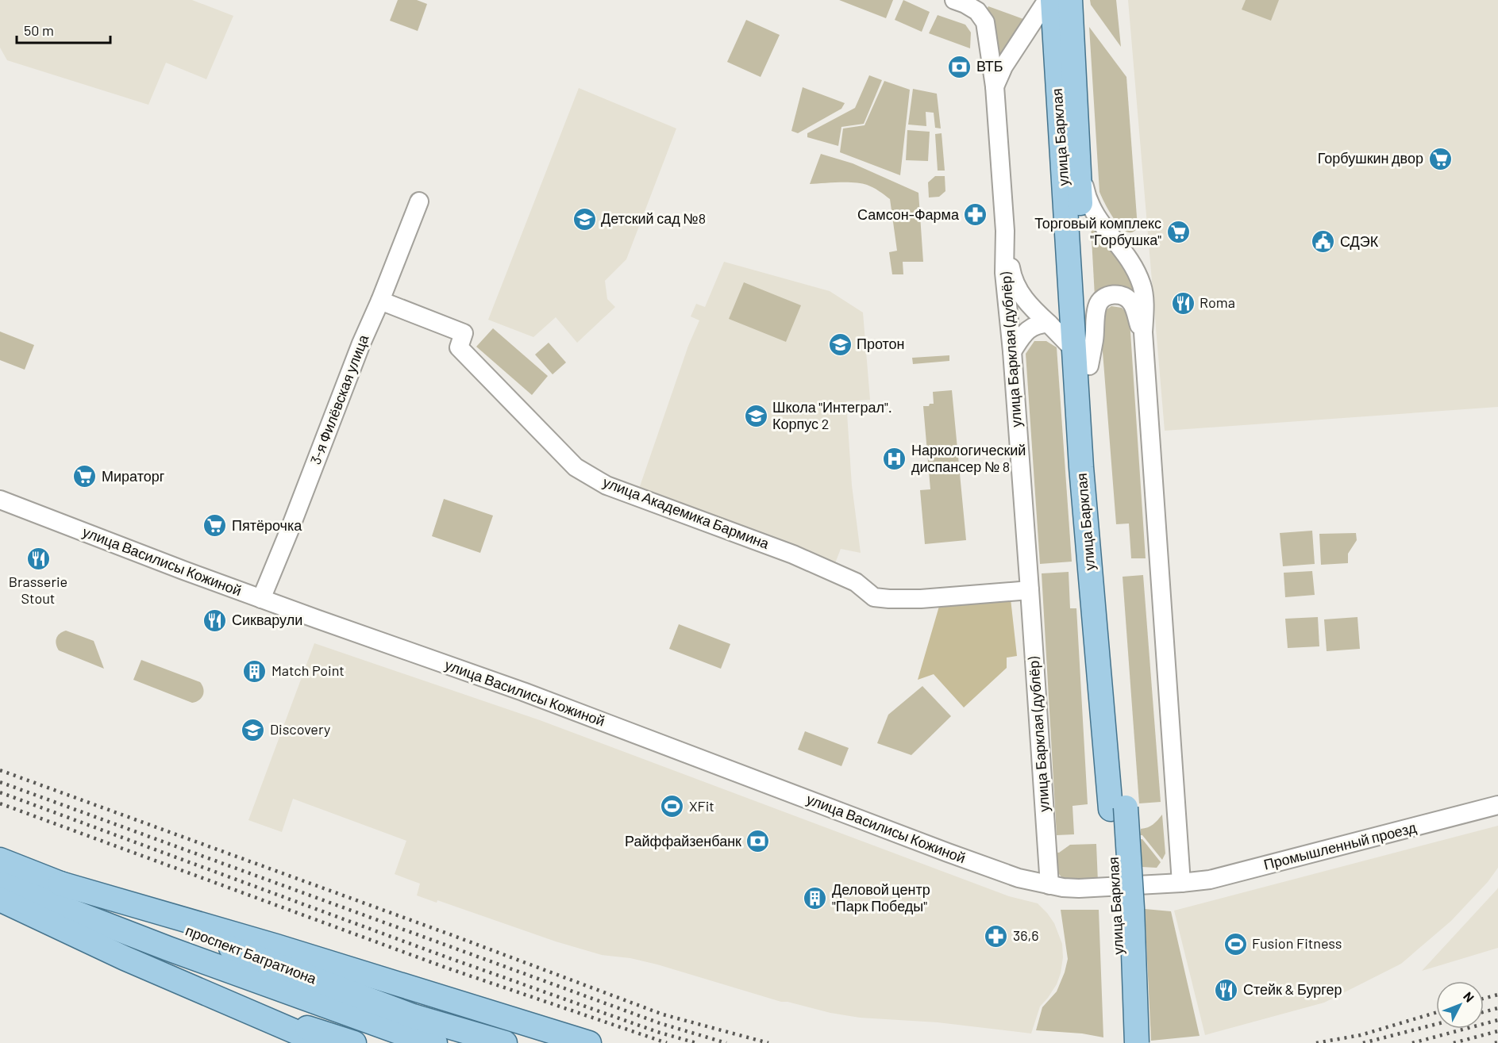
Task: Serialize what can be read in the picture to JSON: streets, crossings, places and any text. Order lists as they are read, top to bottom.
{
  "streets": {
    "main road": ["улица Барклая", "проспект Багратиона"],
    "street": [
      "улица Барклая (дублёр)",
      "3-я Филёвская улица",
      "улица Академика Бармина",
      "улица Василисы Кожиной",
      "Промышленный проезд"
    ]
  },
  "crossings": [
    ["улица Барклая (дублёр)", "улица Академика Бармина"],
    ["улица Барклая (дублёр)", "улица Василисы Кожиной"],
    ["3-я Филёвская улица", "улица Академика Бармина"],
    ["3-я Филёвская улица", "улица Василисы Кожиной"],
    ["улица Василисы Кожиной", "Промышленный проезд"]
  ],
  "places": {
    "bank": ["ВТБ", "Райффайзенбанк"],
    "supermarket": [
      "Горбушкин двор",
      "Торговый комплекс \"Горбушка\"",
      "Мираторг",
      "Пятёрочка"
    ],
    "pharmacy": ["Самсон-Фарма", "36,6"],
    "school or university": [
      "Детский сад №8",
      "Протон",
      "Школа \"Интеграл\". Корпус 2",
      "Discovery"
    ],
    "public building": ["СДЭК"],
    "restaurant": [
      "Roma",
      "Brasserie Stout",
      "Сикварули",
      "Стейк & Бургер"
    ],
    "hospital": ["Наркологический диспансер № 8"],
    "building": ["Match Point", "Деловой центр \"Парк Победы\""],
    "sports": ["XFit", "Fusion Fitness"]
  },
  "scale_bar": "50 m",
  "north": "top right"
}
